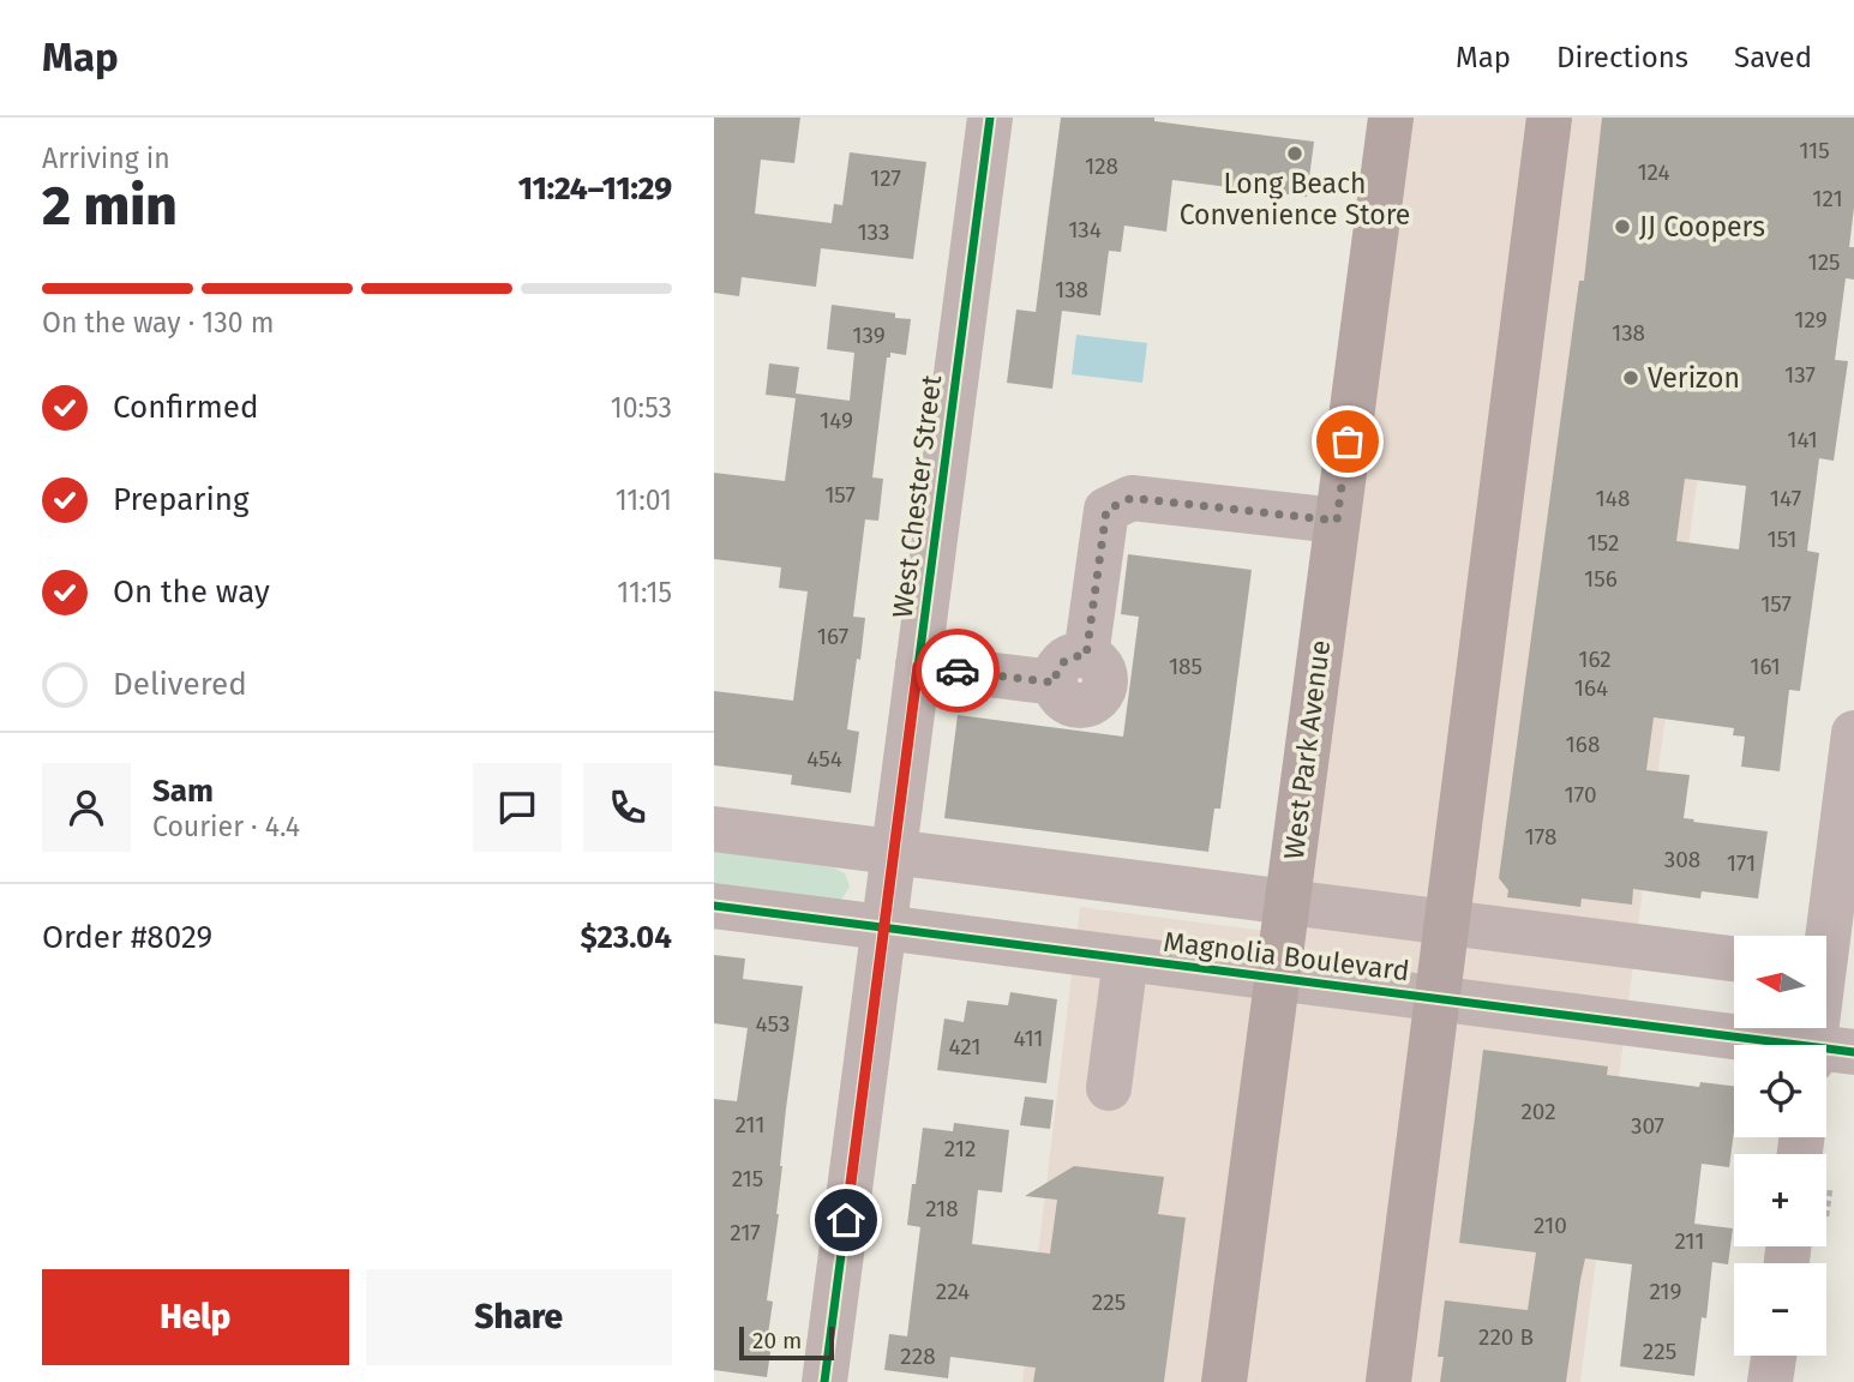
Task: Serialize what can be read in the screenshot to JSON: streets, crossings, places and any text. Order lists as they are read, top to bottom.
{
  "streets": {
    "highway": ["West Park Avenue"],
    "street": ["West Chester Street", "Magnolia Boulevard"]
  },
  "crossings": [
    ["West Chester Street", "Magnolia Boulevard"],
    ["West Park Avenue", "Magnolia Boulevard"]
  ],
  "places": ["Long Beach Convenience Store", "JJ Coopers", "Verizon"],
  "house_numbers": [
    "115",
    "128",
    "124",
    "127",
    "121",
    "134",
    "133",
    "125",
    "138",
    "129",
    "138",
    "139",
    "137",
    "149",
    "141",
    "157",
    "148",
    "147",
    "151",
    "152",
    "156",
    "157",
    "167",
    "162",
    "185",
    "161",
    "164",
    "168",
    "454",
    "170",
    "178",
    "308",
    "171",
    "453",
    "411",
    "421",
    "202",
    "211",
    "307",
    "212",
    "215",
    "218",
    "210",
    "217",
    "211",
    "224",
    "219",
    "225",
    "220 B",
    "225",
    "228"
  ],
  "scale_bar": "20 m",
  "north": "left",
  "page": {
    "header": "Map",
    "nav": ["Map", "Directions", "Saved"],
    "heading": ["2 min", "Arriving in", "11:24–11:29"],
    "panel": [
      "Sam",
      "Courier · 4.4",
      "Order #8029",
      "$23.04"
    ],
    "bar": "On the way · 130 m",
    "list": [
      ["Confirmed", "10:53"],
      ["Preparing", "11:01"],
      ["On the way", "11:15"],
      "Delivered"
    ],
    "map_buttons": ["+", "−"],
    "buttons": ["Help", "Share"],
    "scale": "20 m"
  }
}
